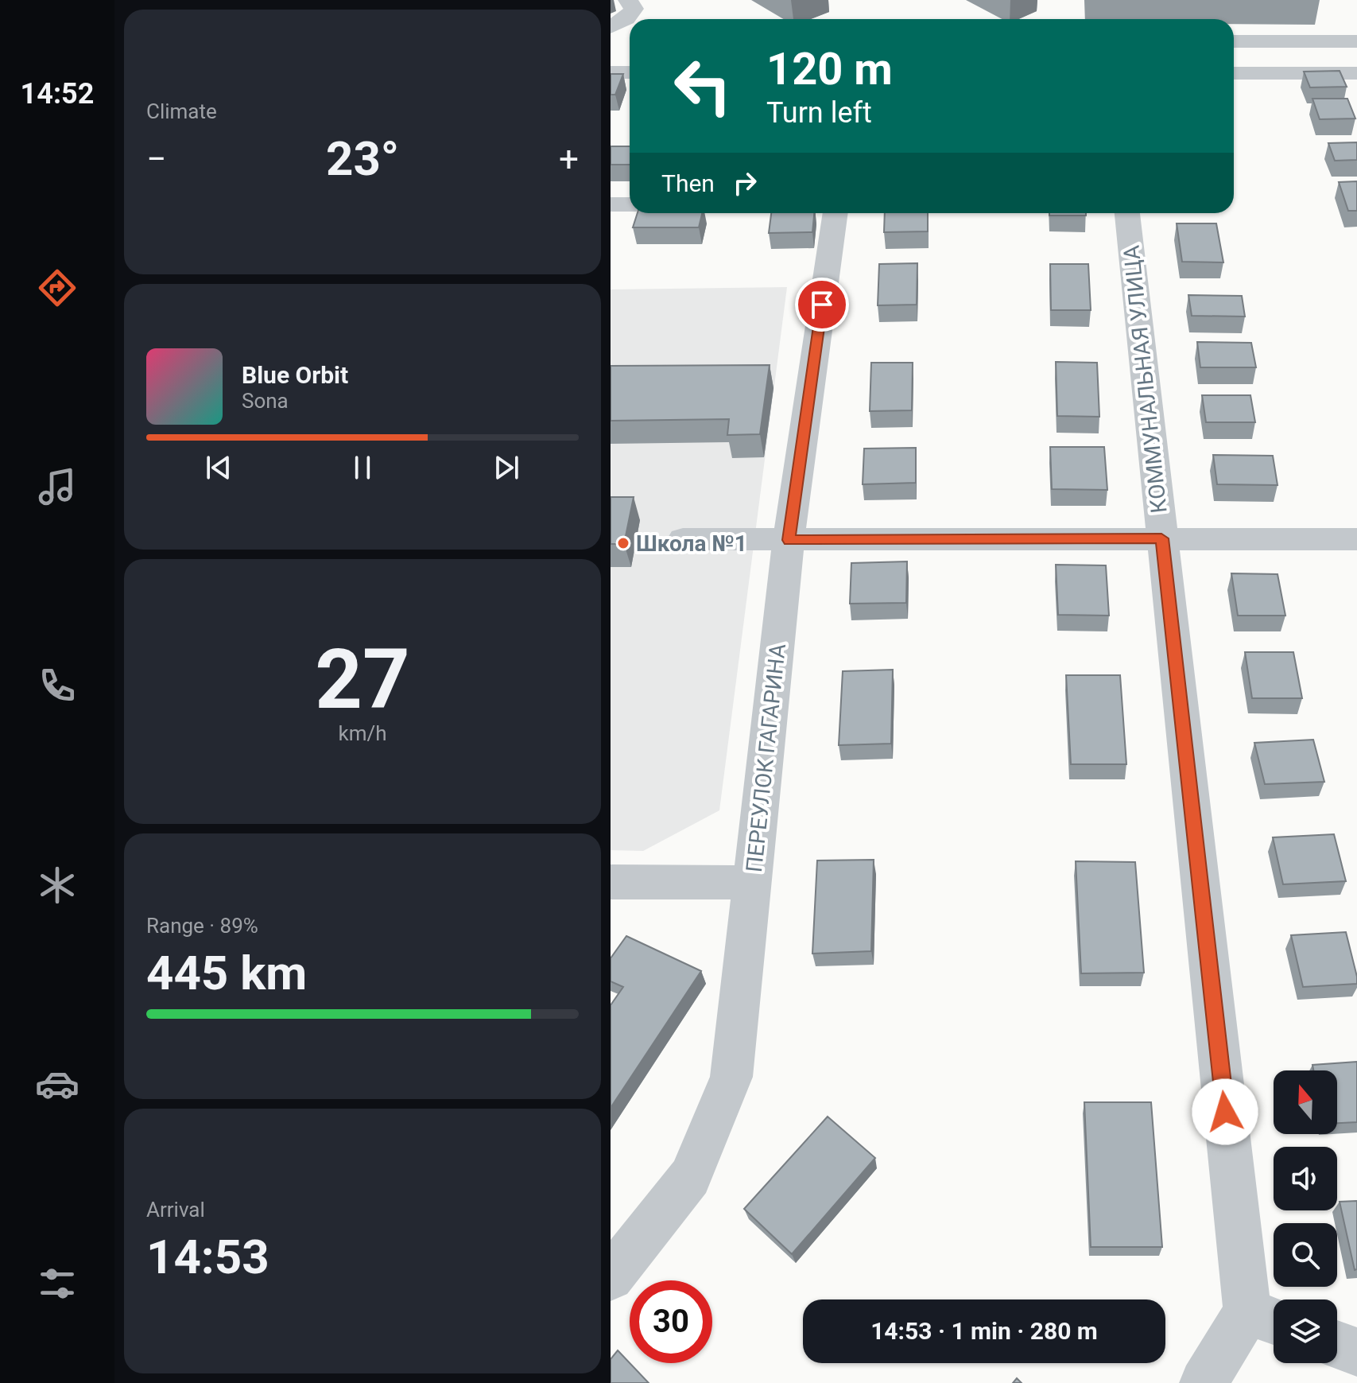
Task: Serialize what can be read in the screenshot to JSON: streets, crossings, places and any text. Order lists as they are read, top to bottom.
{
  "streets": {
    "street": ["КОММУНАЛЬНАЯ УЛИЦА", "ПЕРЕУЛОК ГАГАРИНА"]
  },
  "places": ["Школа №1"],
  "north": "top",
  "page": {
    "tabs": "14:52",
    "tile": [
      "Climate",
      ["27", "km/h"],
      ["Range · 89%", "445 km"],
      ["Arrival", "14:53"]
    ],
    "turn": ["120 m", "Turn left"],
    "heat": ["−", "23°", "+"],
    "then": "Then",
    "song": ["Blue Orbit", "Sona"],
    "limit": "30",
    "trip": "14:53 · 1 min · 280 m"
  }
}
